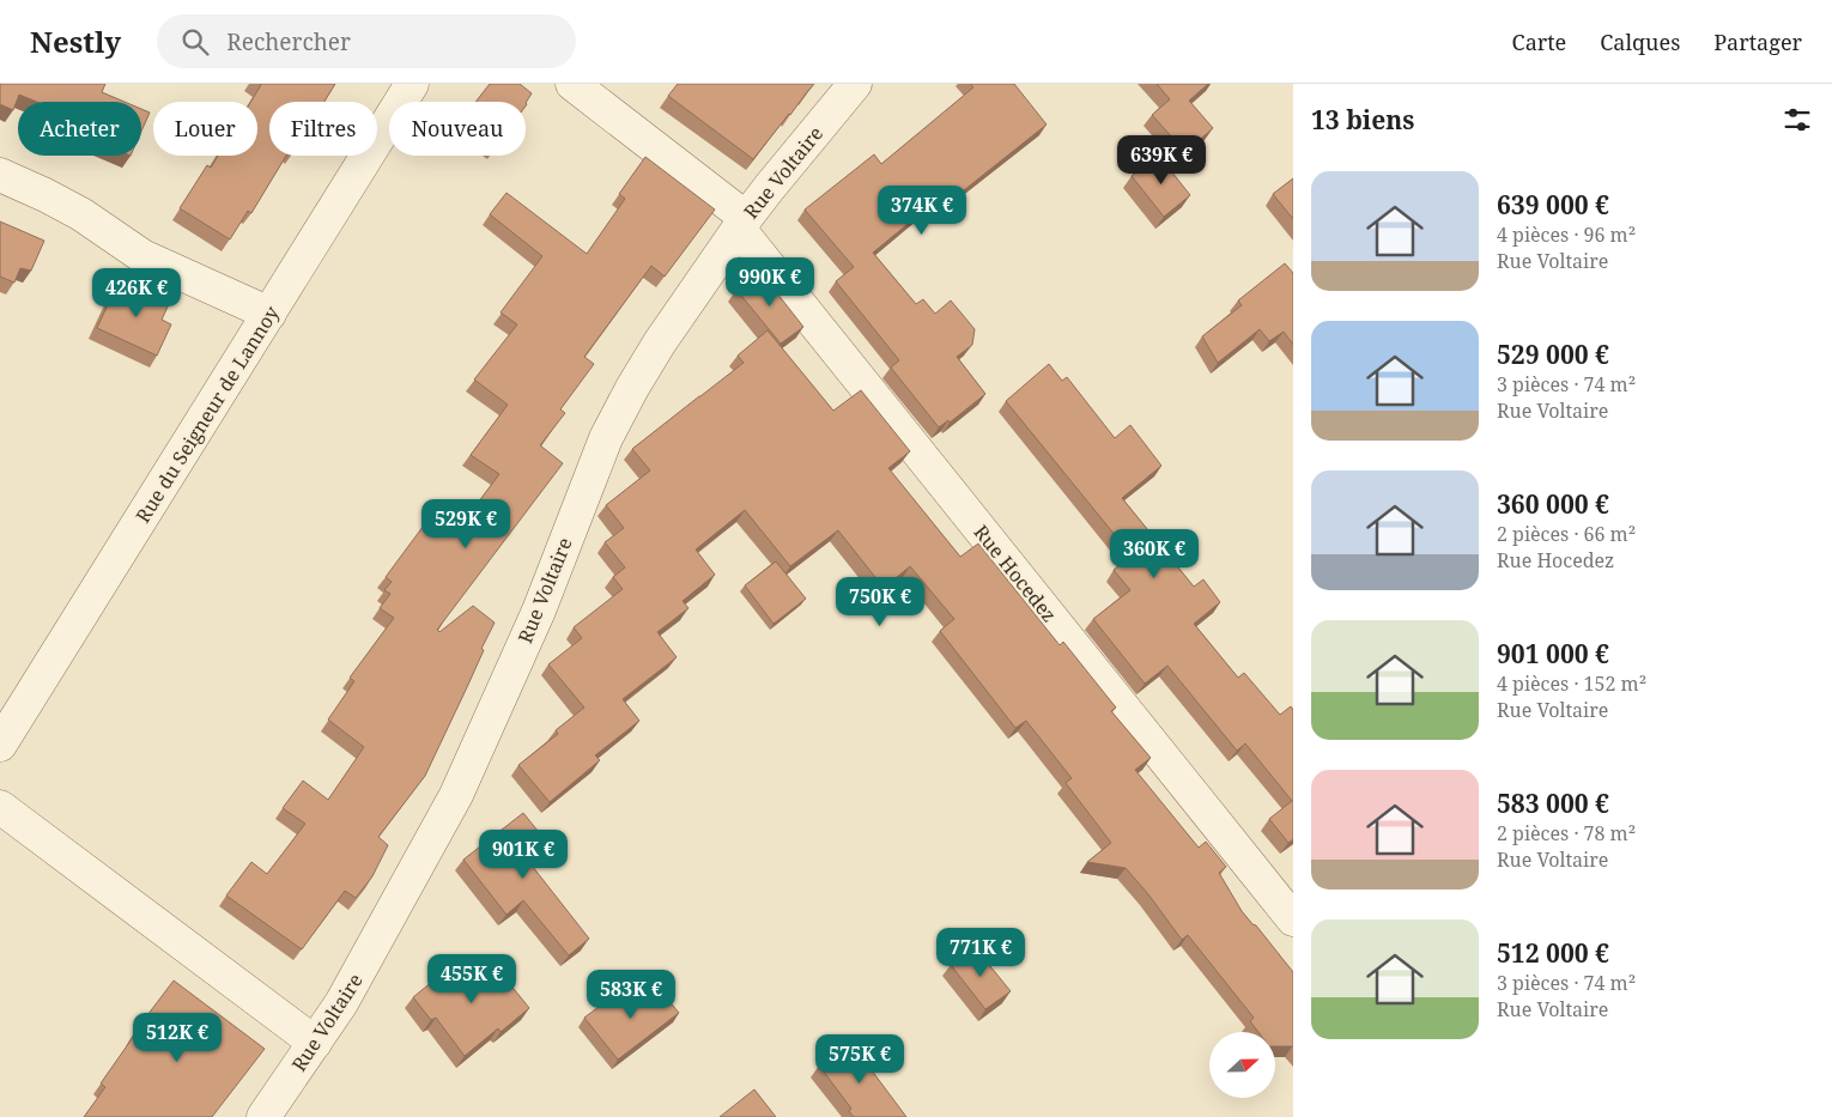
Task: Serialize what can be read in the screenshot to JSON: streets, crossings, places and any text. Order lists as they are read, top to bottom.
{
  "streets": {
    "street": ["Rue Voltaire", "Rue du Seigneur de Lannoy", "Rue Hocedez"]
  },
  "crossings": [
    ["Rue Voltaire", "Rue Hocedez"]
  ],
  "north": "right",
  "page": {
    "header": "Nestly",
    "search": "Rechercher",
    "nav": ["Carte", "Calques", "Partager"],
    "heading": "13 biens",
    "chip": [
      "Acheter",
      "Louer",
      "Filtres",
      "Nouveau"
    ],
    "price": [
      "639K €",
      "374K €",
      "990K €",
      "426K €",
      "529K €",
      "360K €",
      "750K €",
      "901K €",
      "771K €",
      "455K €",
      "583K €",
      "512K €",
      "575K €"
    ],
    "list": [
      {
        "name": "639 000 €",
        "note": "4 pièces · 96 m² · Rue Voltaire"
      },
      {
        "name": "529 000 €",
        "note": "3 pièces · 74 m² · Rue Voltaire"
      },
      {
        "name": "360 000 €",
        "note": "2 pièces · 66 m² · Rue Hocedez"
      },
      {
        "name": "901 000 €",
        "note": "4 pièces · 152 m² · Rue Voltaire"
      },
      {
        "name": "583 000 €",
        "note": "2 pièces · 78 m² · Rue Voltaire"
      },
      {
        "name": "512 000 €",
        "note": "3 pièces · 74 m² · Rue Voltaire"
      }
    ]
  }
}
